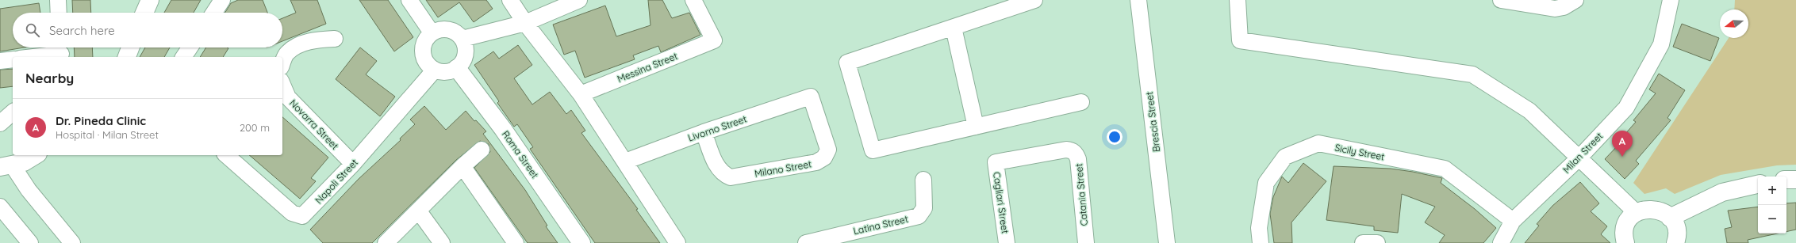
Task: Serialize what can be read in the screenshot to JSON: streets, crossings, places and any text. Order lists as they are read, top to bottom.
{
  "streets": {
    "street": [
      "Messina Street",
      "Brescia Street",
      "Novarra Street",
      "Livorno Street",
      "Sicily Street",
      "Milan Street",
      "Roma Street",
      "Milano Street",
      "Napoli Street",
      "Catania Street",
      "Cagliari Street",
      "Latina Street"
    ]
  },
  "crossings": [
    ["Novarra Street", "Napoli Street"],
    ["Livorno Street", "Milano Street"],
    ["Sicily Street", "Milan Street"],
    ["Roma Street", "Napoli Street"],
    ["Catania Street", "Cagliari Street"]
  ],
  "north": "left",
  "page": {
    "search": "Search here",
    "heading": "Nearby",
    "list": [
      {
        "mark": "A",
        "name": "Dr. Pineda Clinic",
        "note": "Hospital · Milan Street",
        "value": "200 m"
      }
    ],
    "pins": "A",
    "map_buttons": ["+", "−"]
  }
}
